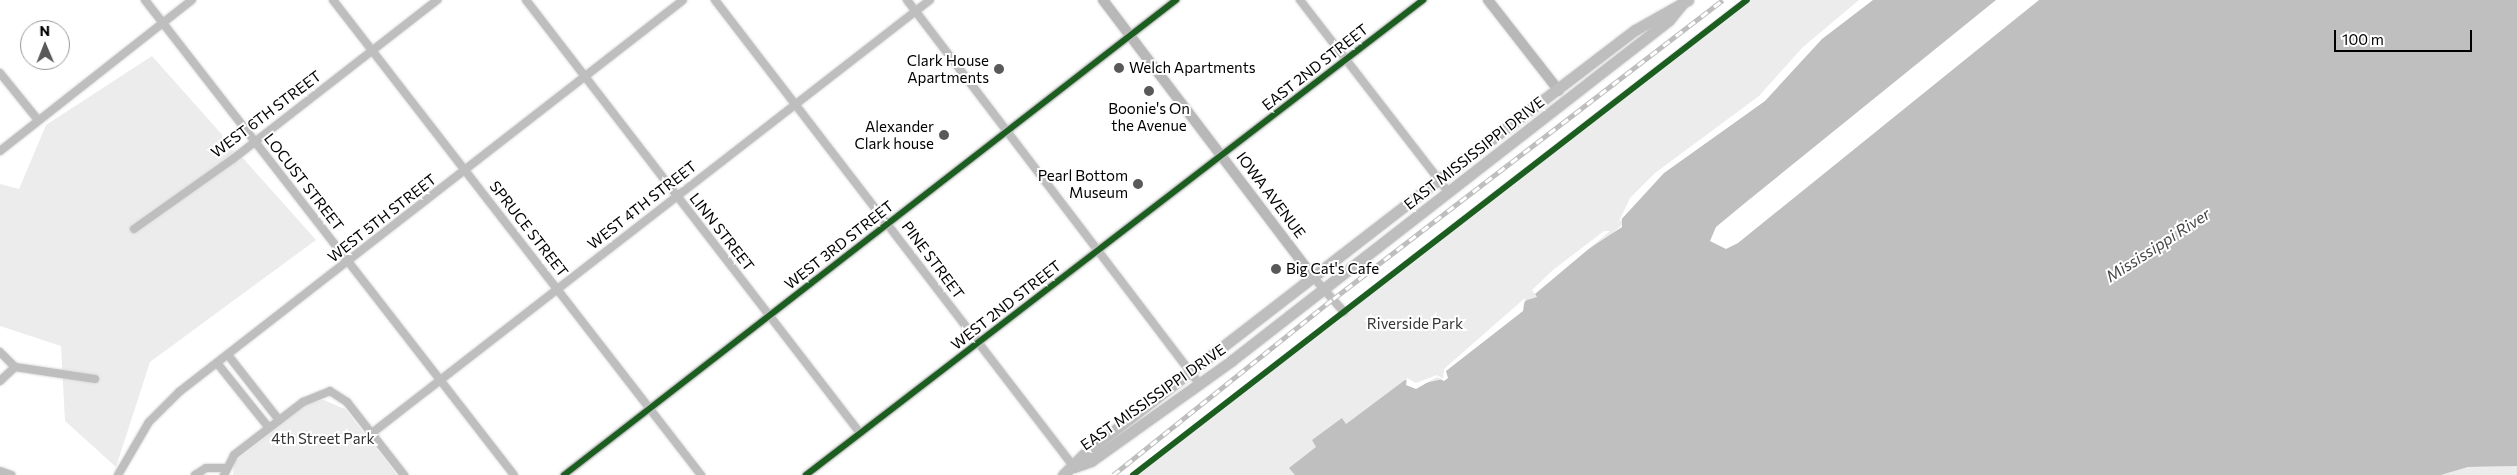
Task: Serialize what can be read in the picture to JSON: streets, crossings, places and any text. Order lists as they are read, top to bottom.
{
  "streets": {
    "main road": ["EAST MISSISSIPPI DRIVE"],
    "street": [
      "EAST 2ND STREET",
      "WEST 6TH STREET",
      "LOCUST STREET",
      "IOWA AVENUE",
      "WEST 4TH STREET",
      "WEST 5TH STREET",
      "SPRUCE STREET",
      "LINN STREET",
      "WEST 3RD STREET",
      "PINE STREET",
      "WEST 2ND STREET"
    ]
  },
  "crossings": [
    ["EAST 2ND STREET", "IOWA AVENUE"],
    ["EAST 2ND STREET", "WEST 2ND STREET"],
    ["WEST 6TH STREET", "LOCUST STREET"],
    ["WEST 6TH STREET", "SPRUCE STREET"],
    ["EAST MISSISSIPPI DRIVE", "IOWA AVENUE"],
    ["EAST MISSISSIPPI DRIVE", "PINE STREET"],
    ["LOCUST STREET", "WEST 4TH STREET"],
    ["LOCUST STREET", "WEST 5TH STREET"],
    ["IOWA AVENUE", "WEST 3RD STREET"],
    ["IOWA AVENUE", "WEST 2ND STREET"],
    ["WEST 4TH STREET", "SPRUCE STREET"],
    ["WEST 4TH STREET", "LINN STREET"],
    ["WEST 4TH STREET", "PINE STREET"],
    ["WEST 5TH STREET", "SPRUCE STREET"],
    ["WEST 5TH STREET", "LINN STREET"],
    ["SPRUCE STREET", "WEST 3RD STREET"],
    ["LINN STREET", "WEST 3RD STREET"],
    ["LINN STREET", "WEST 2ND STREET"],
    ["WEST 3RD STREET", "PINE STREET"],
    ["PINE STREET", "WEST 2ND STREET"]
  ],
  "water": ["Mississippi River"],
  "parks": ["Riverside Park", "4th Street Park"],
  "places": [
    "Welch Apartments",
    "Clark House Apartments",
    "Boonie's On the Avenue",
    "Alexander Clark house",
    "Pearl Bottom Museum",
    "Big Cat's Cafe"
  ],
  "scale_bar": "100 m",
  "north": "top"
}
